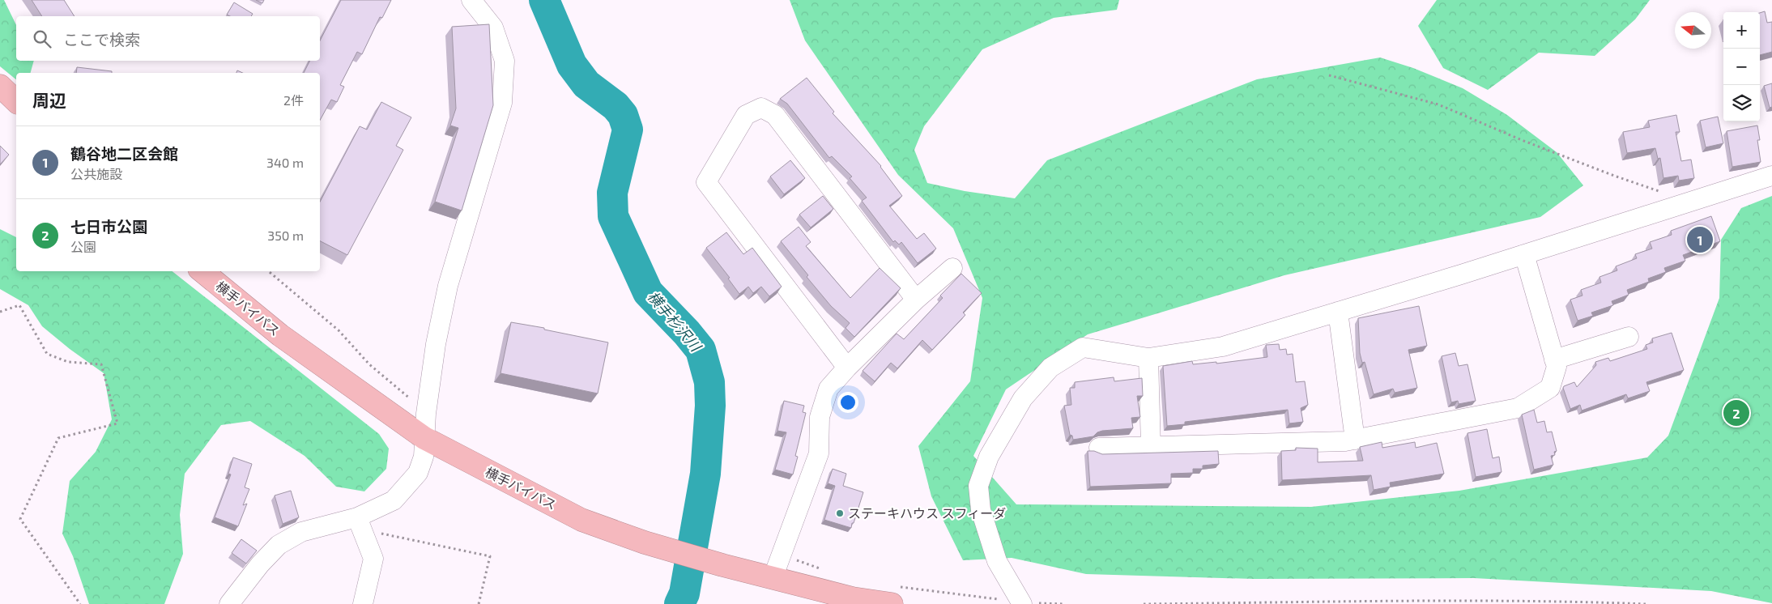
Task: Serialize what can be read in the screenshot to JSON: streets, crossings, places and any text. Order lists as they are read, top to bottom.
{
  "streets": {
    "highway": ["横手バイパス"]
  },
  "water": ["横手杉沢川"],
  "places": ["ステーキハウス スフィーダ"],
  "north": "left",
  "page": {
    "map_buttons": ["+", "−"],
    "search": "ここで検索",
    "heading": ["周辺", "2件"],
    "list": [
      {
        "mark": "1",
        "name": "鶴谷地二区会館",
        "note": "公共施設",
        "value": "340 m"
      },
      {
        "mark": "2",
        "name": "七日市公園",
        "note": "公園",
        "value": "350 m"
      }
    ],
    "pins": ["1", "2"]
  }
}
